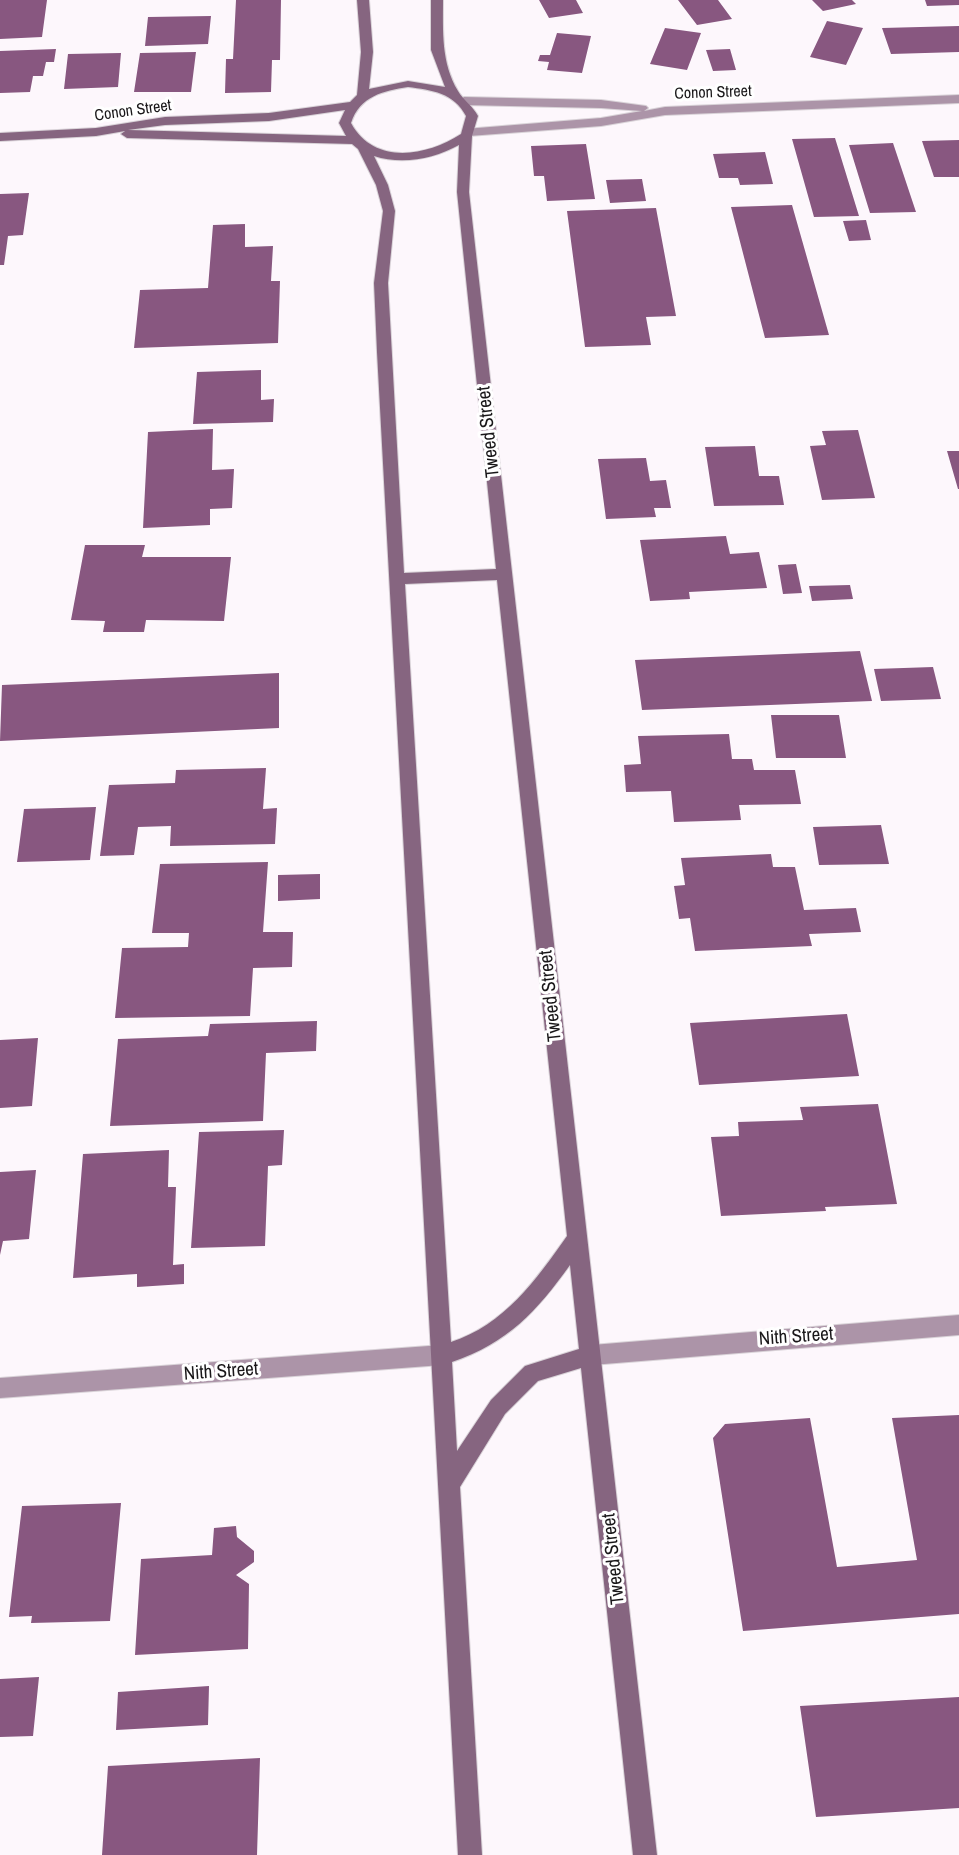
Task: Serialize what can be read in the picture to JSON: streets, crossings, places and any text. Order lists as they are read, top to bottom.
{
  "streets": {
    "main road": ["Conon Street", "Tweed Street"],
    "street": ["Nith Street"]
  },
  "crossings": [
    ["Conon Street", "Tweed Street"],
    ["Tweed Street", "Nith Street"]
  ]
}
